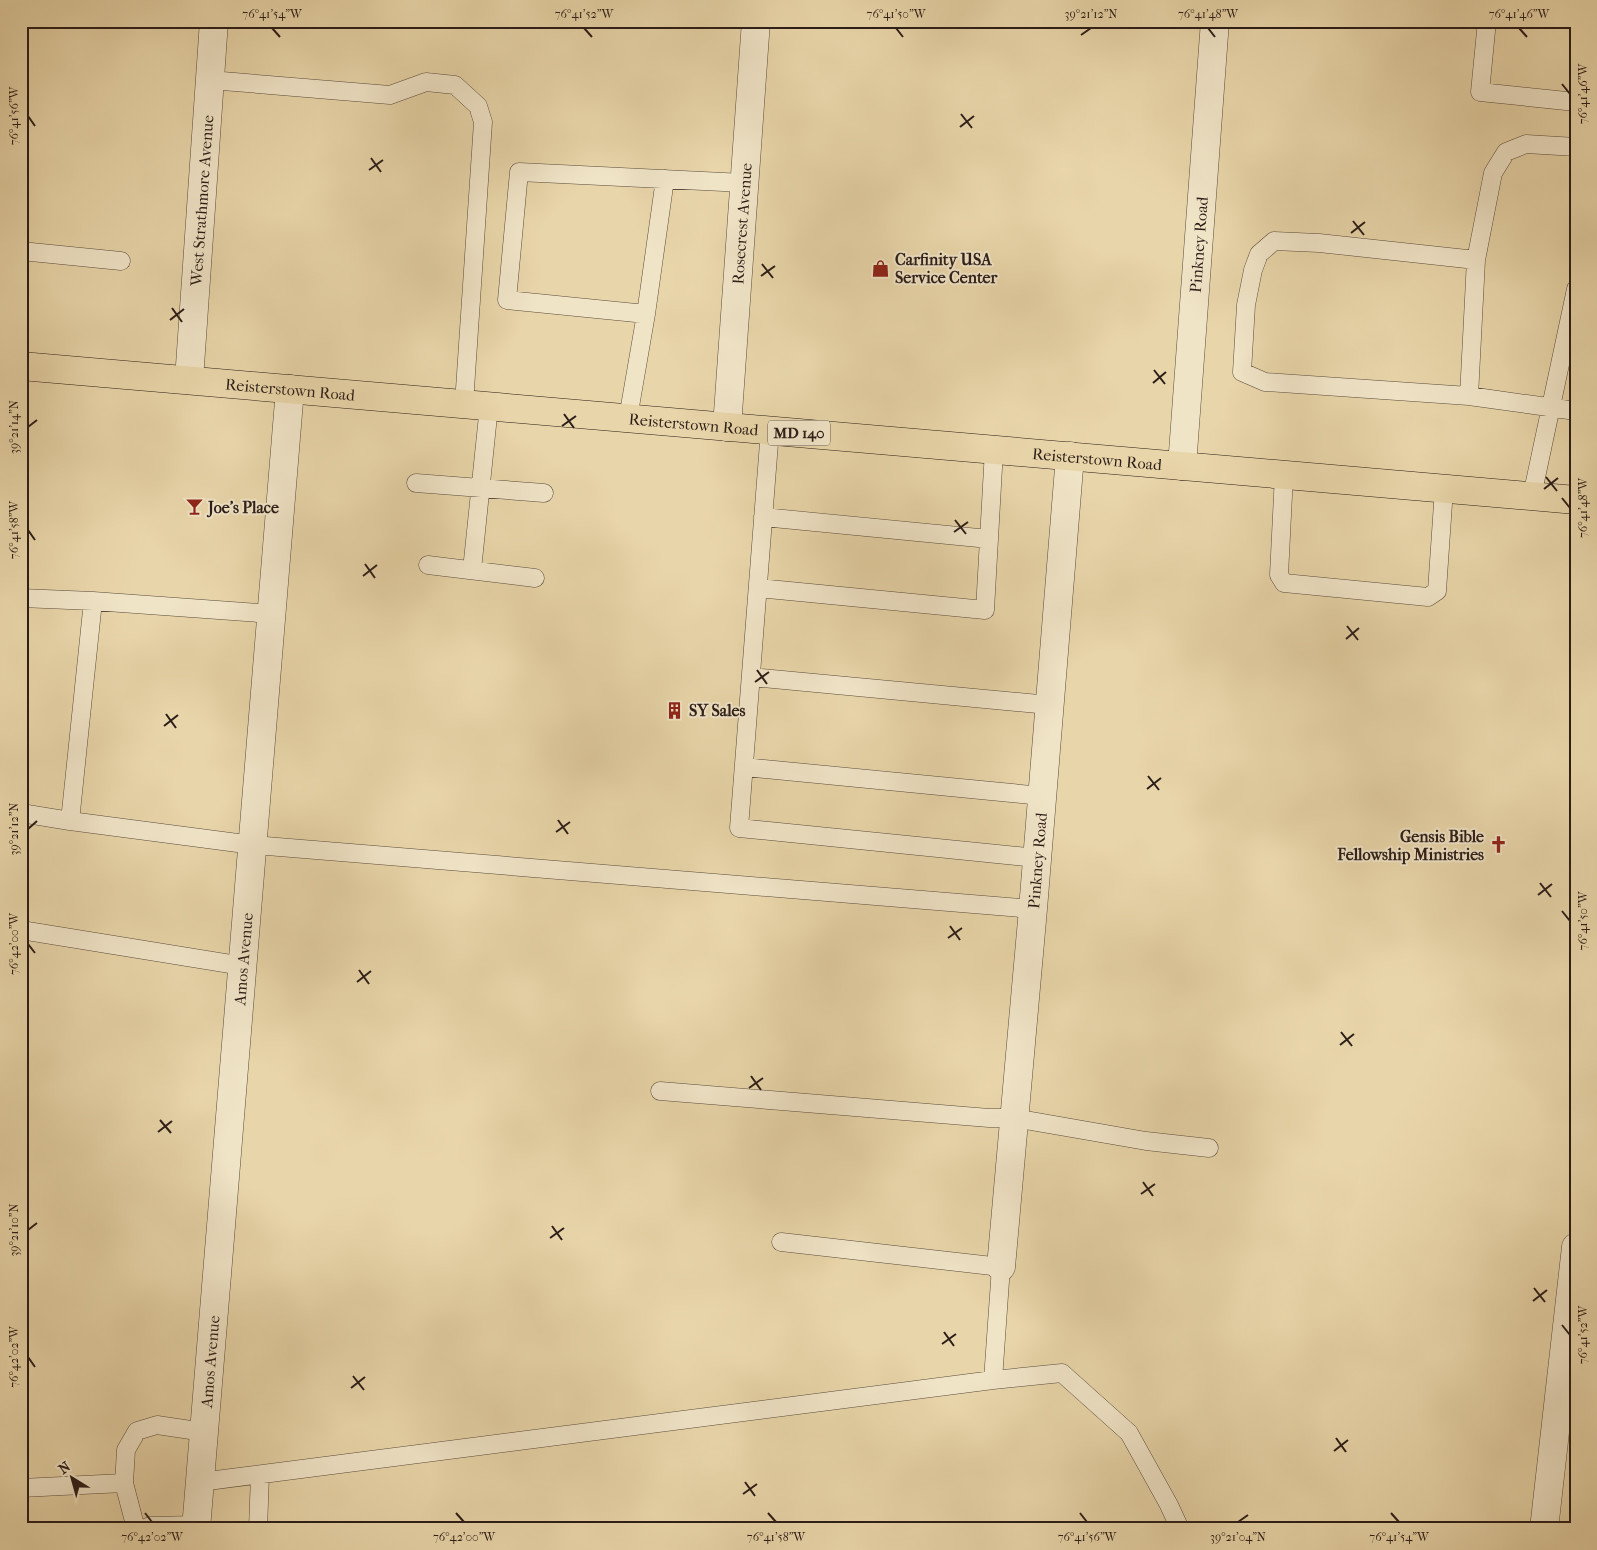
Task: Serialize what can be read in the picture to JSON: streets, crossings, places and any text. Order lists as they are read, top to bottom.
{
  "streets": {
    "main road": ["Reisterstown Road", "MD 140"],
    "street": [
      "West Strathmore Avenue",
      "Rosecrest Avenue",
      "Pinkney Road",
      "Amos Avenue"
    ]
  },
  "crossings": [
    ["West Strathmore Avenue", "Reisterstown Road"],
    ["Rosecrest Avenue", "Reisterstown Road"],
    ["Pinkney Road", "Reisterstown Road"],
    ["Reisterstown Road", "Amos Avenue"]
  ],
  "places": {
    "shop": ["Carfinity USA Service Center"],
    "bar": ["Joe's Place"],
    "building": ["SY Sales"],
    "church": ["Gensis Bible Fellowship Ministries"]
  },
  "north": "top left",
  "coordinates": [
    "76°41'54\"W",
    "76°41'52\"W",
    "76°41'50\"W",
    "39°21'12\"N",
    "76°41'48\"W",
    "76°41'46\"W",
    "76°41'56\"W",
    "39°21'14\"N",
    "76°41'58\"W",
    "76°42'00\"W",
    "39°21'10\"N",
    "76°42'02\"W",
    "39°21'04\"N"
  ]
}
